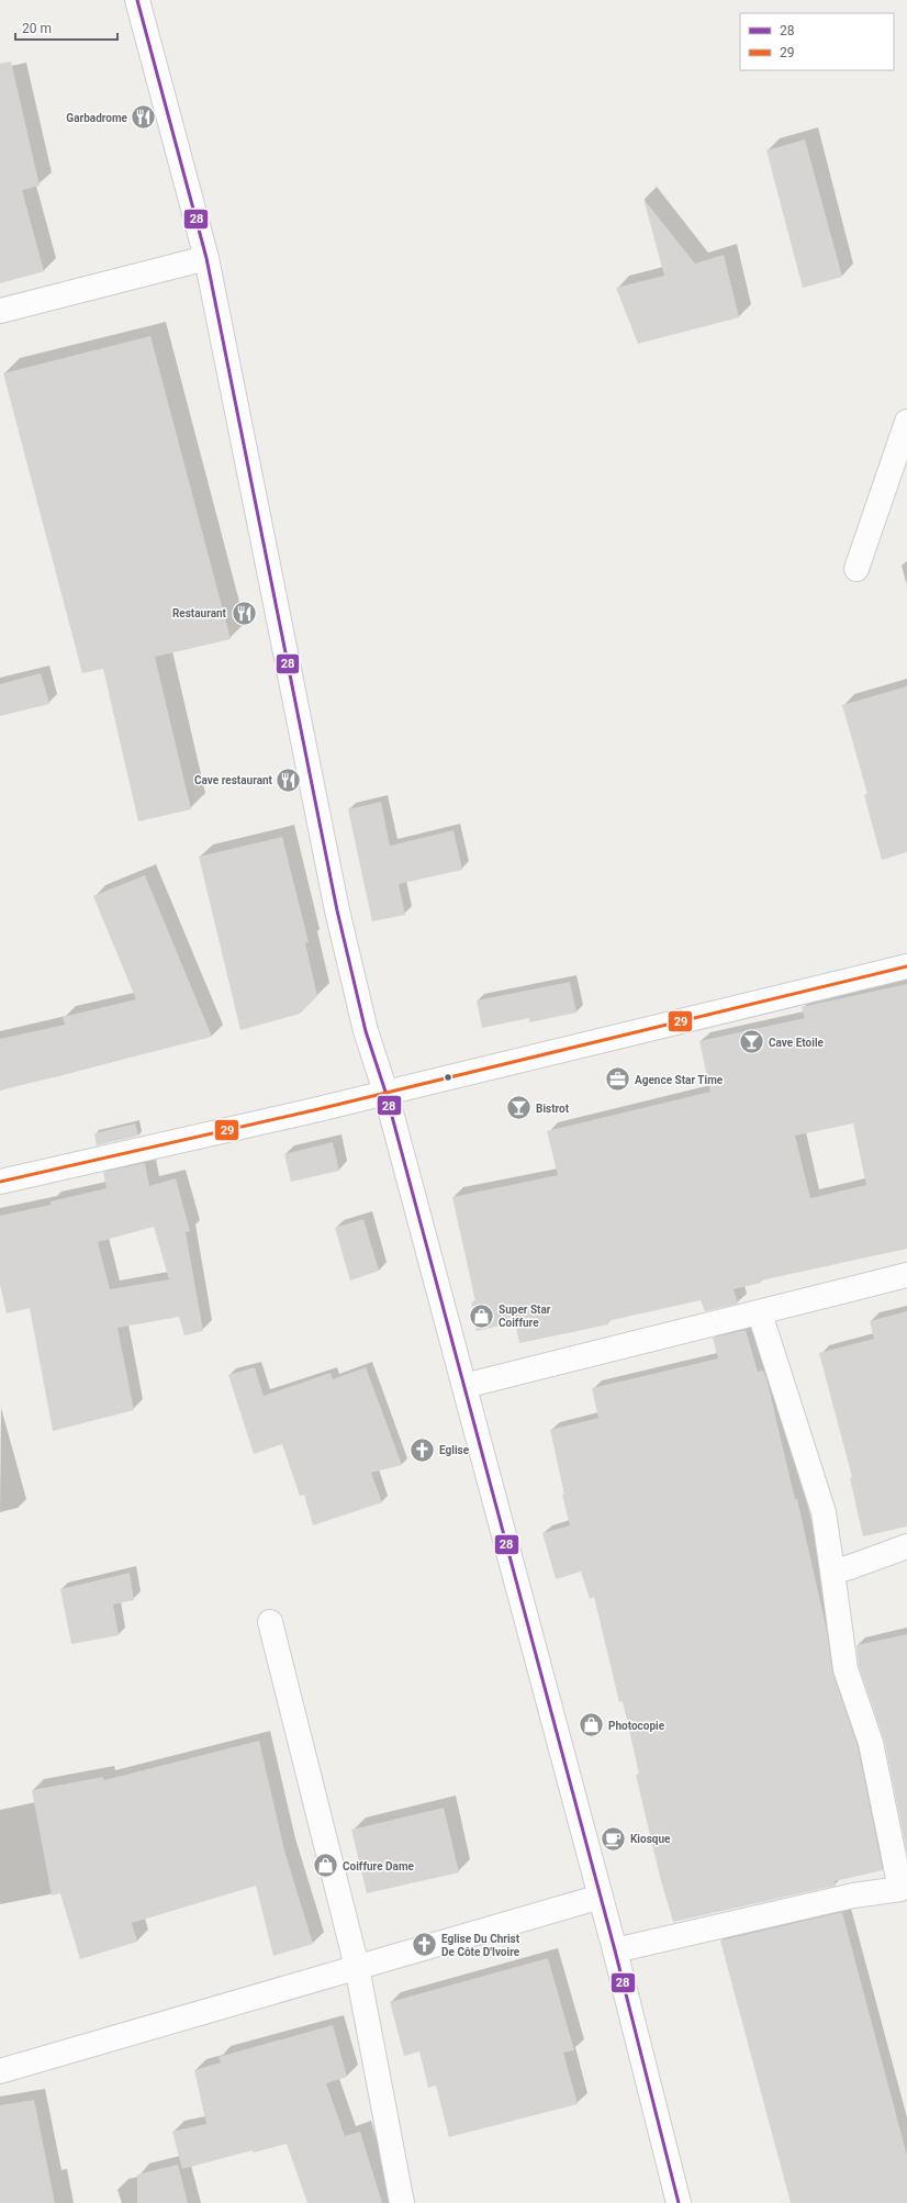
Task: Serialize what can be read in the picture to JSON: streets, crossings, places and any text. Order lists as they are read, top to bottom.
{
  "places": {
    "restaurant": ["Garbadrome", "Restaurant", "Cave restaurant"],
    "bar": ["Cave Etoile", "Bistrot"],
    "office": ["Agence Star Time"],
    "shop": ["Super Star Coiffure", "Photocopie", "Coiffure Dame"],
    "church": ["Eglise", "Eglise Du Christ De Côte D'Ivoire"],
    "cafe": ["Kiosque"]
  },
  "lines": ["transit line 28", "transit line 29"],
  "legend": ["28", "29"],
  "scale_bar": "20 m"
}
